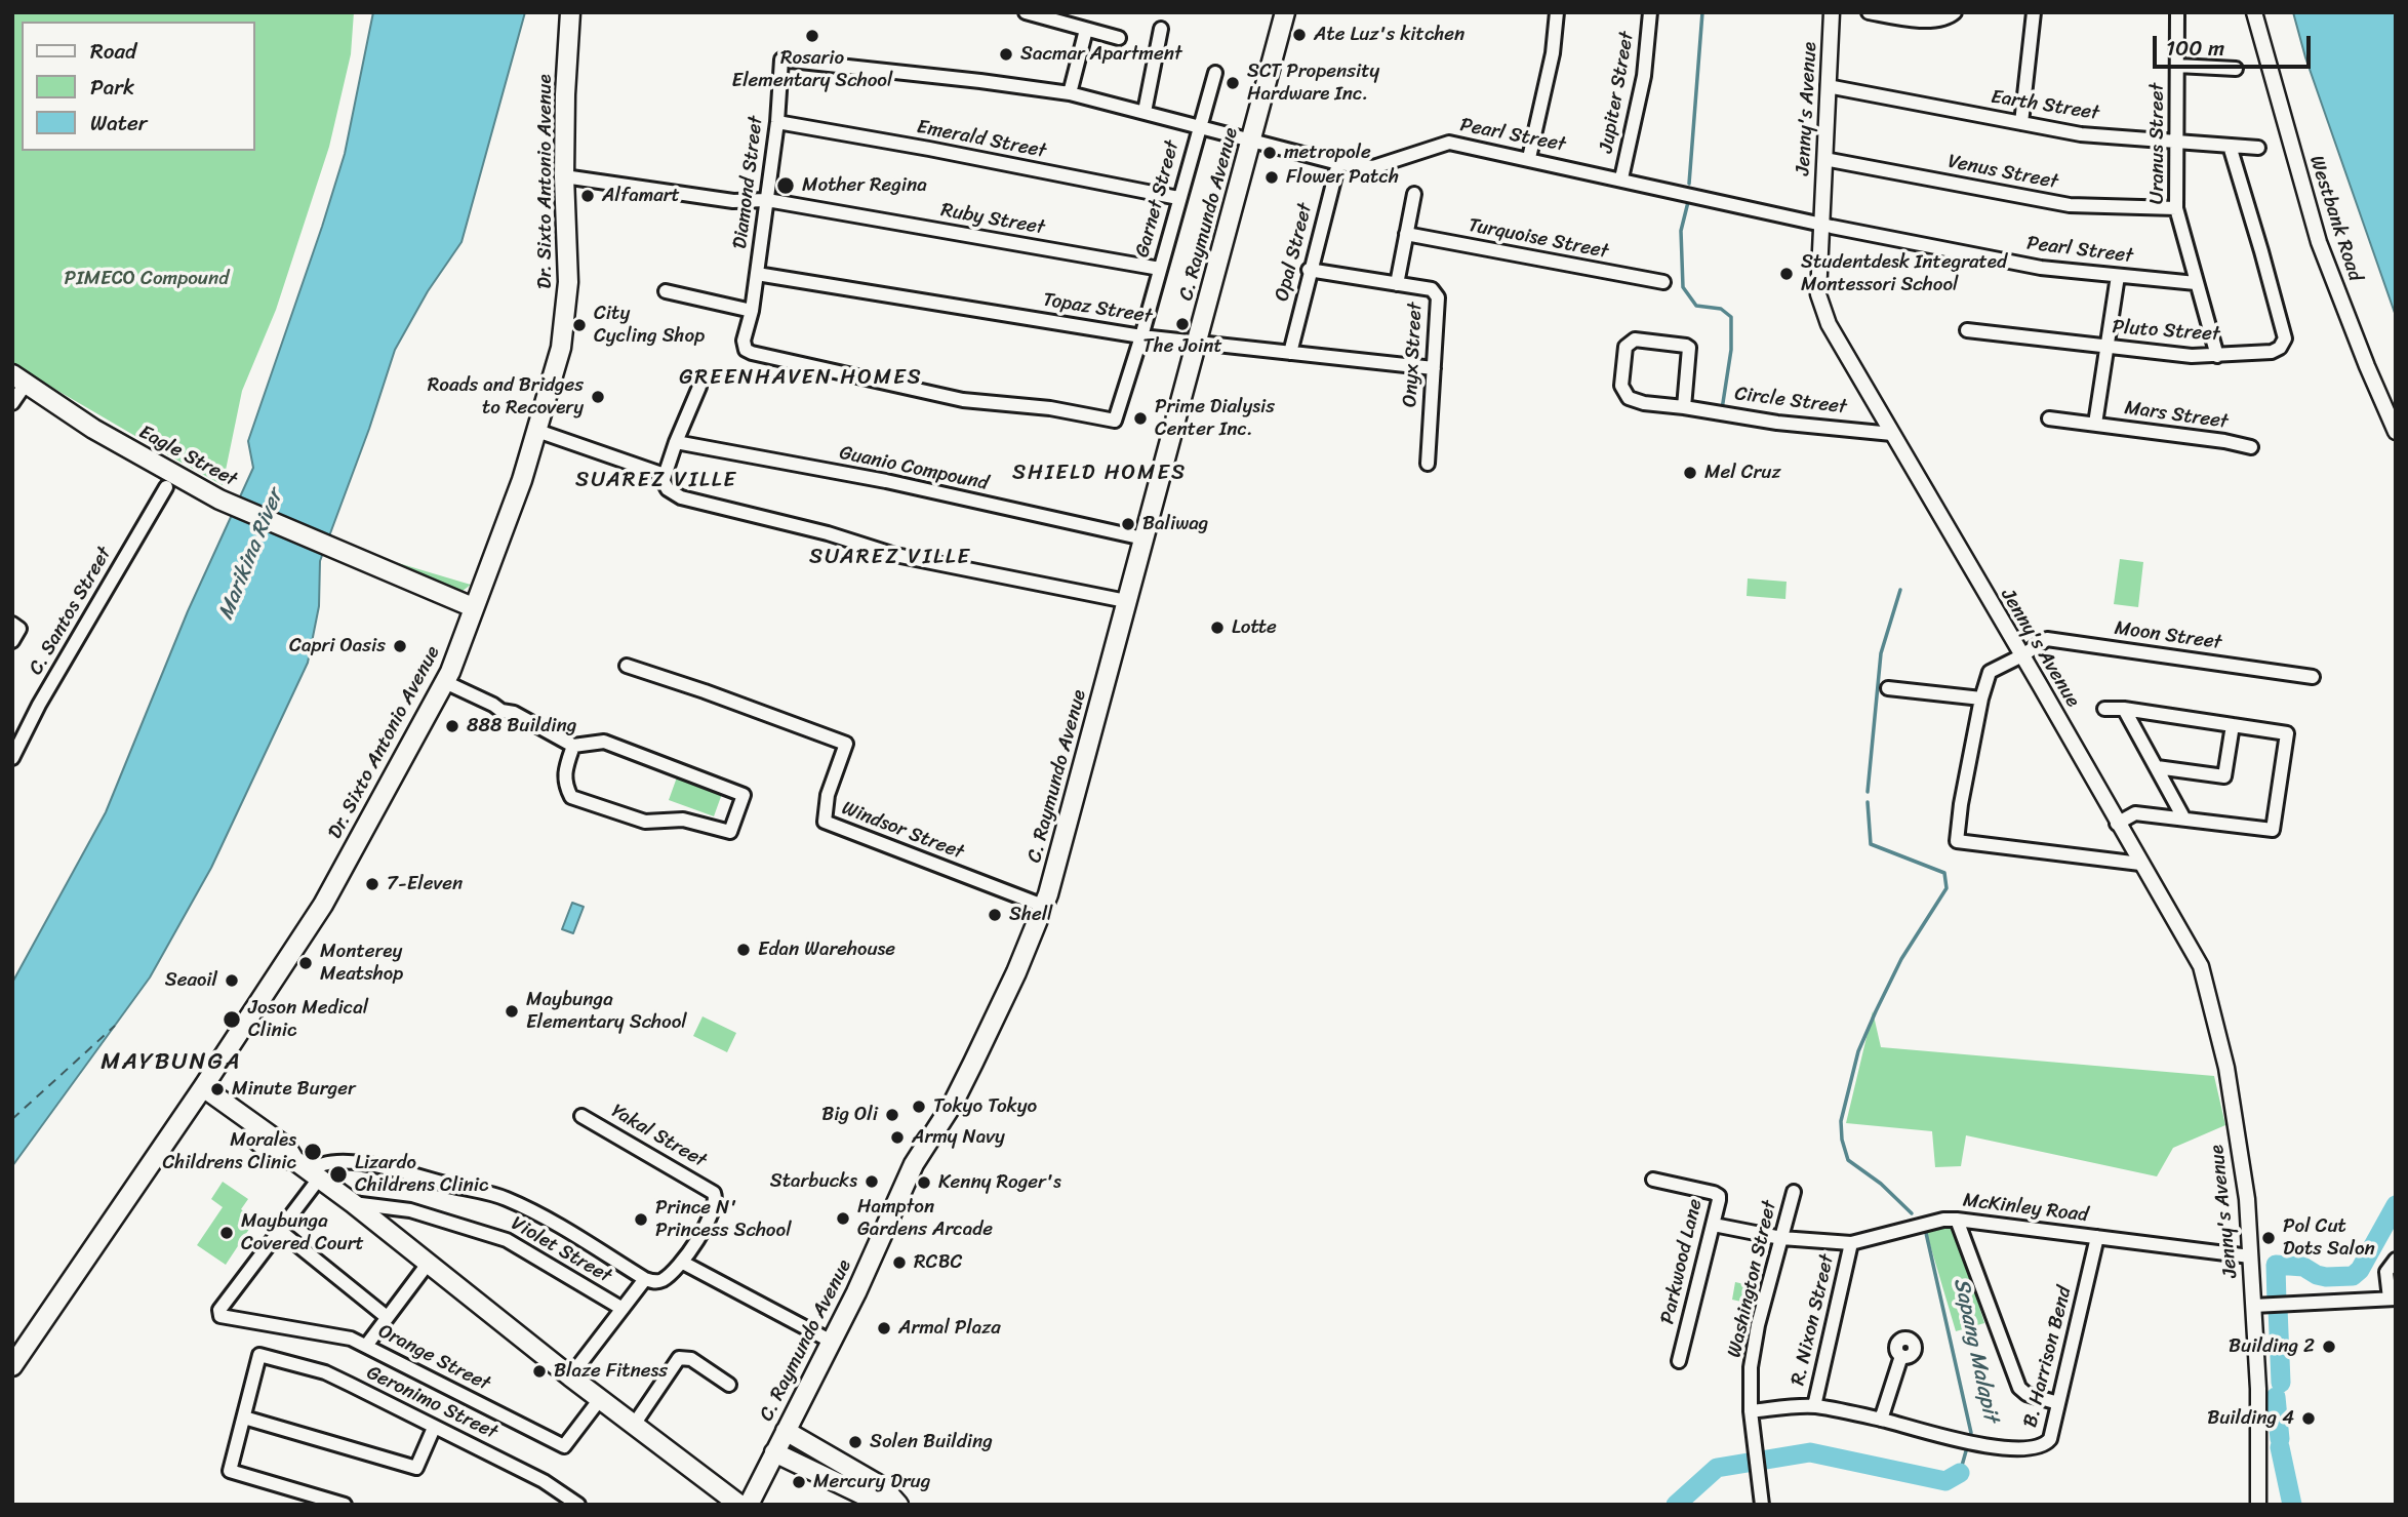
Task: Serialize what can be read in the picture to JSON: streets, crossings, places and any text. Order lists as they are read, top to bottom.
{
  "streets": {
    "main road": ["Dr. Sixto Antonio Avenue", "C. Raymundo Avenue", "Eagle Street"],
    "street": [
      "Jupiter Street",
      "Earth Street",
      "Jenny's Avenue",
      "Pearl Street",
      "Emerald Street",
      "Uranus Street",
      "Venus Street",
      "Diamond Street",
      "Garnet Street",
      "Westbank Road",
      "Ruby Street",
      "Turquoise Street",
      "Opal Street",
      "Topaz Street",
      "Pluto Street",
      "Onyx Street",
      "Circle Street",
      "Mars Street",
      "Guanio Compound",
      "C. Santos Street",
      "Moon Street",
      "Windsor Street",
      "Yakal Street",
      "McKinley Road",
      "Violet Street",
      "Parkwood Lane",
      "Washington Street",
      "R. Nixon Street",
      "B. Harrison Bend",
      "Orange Street",
      "Geronimo Street"
    ]
  },
  "crossings": [
    ["Jupiter Street", "Pearl Street"],
    ["Earth Street", "Jenny's Avenue"],
    ["Earth Street", "Uranus Street"],
    ["Earth Street", "Pluto Street"],
    ["Jenny's Avenue", "Pearl Street"],
    ["Jenny's Avenue", "Venus Street"],
    ["Jenny's Avenue", "Circle Street"],
    ["Jenny's Avenue", "Moon Street"],
    ["Jenny's Avenue", "McKinley Road"],
    ["Pearl Street", "Uranus Street"],
    ["Pearl Street", "Diamond Street"],
    ["Pearl Street", "Garnet Street"],
    ["Pearl Street", "C. Raymundo Avenue"],
    ["Pearl Street", "Opal Street"],
    ["Pearl Street", "Mars Street"],
    ["Emerald Street", "Diamond Street"],
    ["Emerald Street", "Garnet Street"],
    ["Uranus Street", "Venus Street"],
    ["Uranus Street", "Pluto Street"],
    ["Dr. Sixto Antonio Avenue", "Ruby Street"],
    ["Dr. Sixto Antonio Avenue", "Eagle Street"],
    ["Diamond Street", "Garnet Street"],
    ["Diamond Street", "Ruby Street"],
    ["Diamond Street", "Topaz Street"],
    ["Garnet Street", "Ruby Street"],
    ["Garnet Street", "Topaz Street"],
    ["C. Raymundo Avenue", "Topaz Street"],
    ["C. Raymundo Avenue", "Guanio Compound"],
    ["C. Raymundo Avenue", "Windsor Street"],
    ["Opal Street", "Topaz Street"],
    ["Opal Street", "Onyx Street"],
    ["Topaz Street", "Onyx Street"],
    ["Pluto Street", "Mars Street"],
    ["McKinley Road", "Parkwood Lane"],
    ["McKinley Road", "Washington Street"],
    ["McKinley Road", "R. Nixon Street"],
    ["McKinley Road", "B. Harrison Bend"],
    ["Washington Street", "B. Harrison Bend"],
    ["R. Nixon Street", "B. Harrison Bend"]
  ],
  "districts": [
    "GREENHAVEN HOMES",
    "SHIELD HOMES",
    "SUAREZ VILLE",
    "SUAREZ VILLE",
    "MAYBUNGA"
  ],
  "water": ["Marikina River", "Sapang Malapit"],
  "parks": ["PIMECO Compound"],
  "places": [
    "Ate Luz's kitchen",
    "Rosario Elementary School",
    "Sacmar Apartment",
    "SCT Propensity Hardware Inc.",
    "metropole",
    "Flower Patch",
    "Mother Regina",
    "Alfamart",
    "Studentdesk Integrated Montessori School",
    "The Joint",
    "City Cycling Shop",
    "Roads and Bridges to Recovery",
    "Prime Dialysis Center Inc.",
    "Mel Cruz",
    "Baliwag",
    "Lotte",
    "Capri Oasis",
    "888 Building",
    "7-Eleven",
    "Shell",
    "Edan Warehouse",
    "Monterey Meatshop",
    "Seaoil",
    "Maybunga Elementary School",
    "Joson Medical Clinic",
    "Minute Burger",
    "Tokyo Tokyo",
    "Big Oli",
    "Army Navy",
    "Morales Childrens Clinic",
    "Lizardo Childrens Clinic",
    "Starbucks",
    "Kenny Roger's",
    "Hampton Gardens Arcade",
    "Prince N' Princess School",
    "Maybunga Covered Court",
    "Pol Cut Dots Salon",
    "RCBC",
    "Armal Plaza",
    "Building 2",
    "Blaze Fitness",
    "Building 4",
    "Solen Building",
    "Mercury Drug"
  ],
  "legend": ["Road", "Park", "Water"],
  "scale_bar": "100 m"
}
